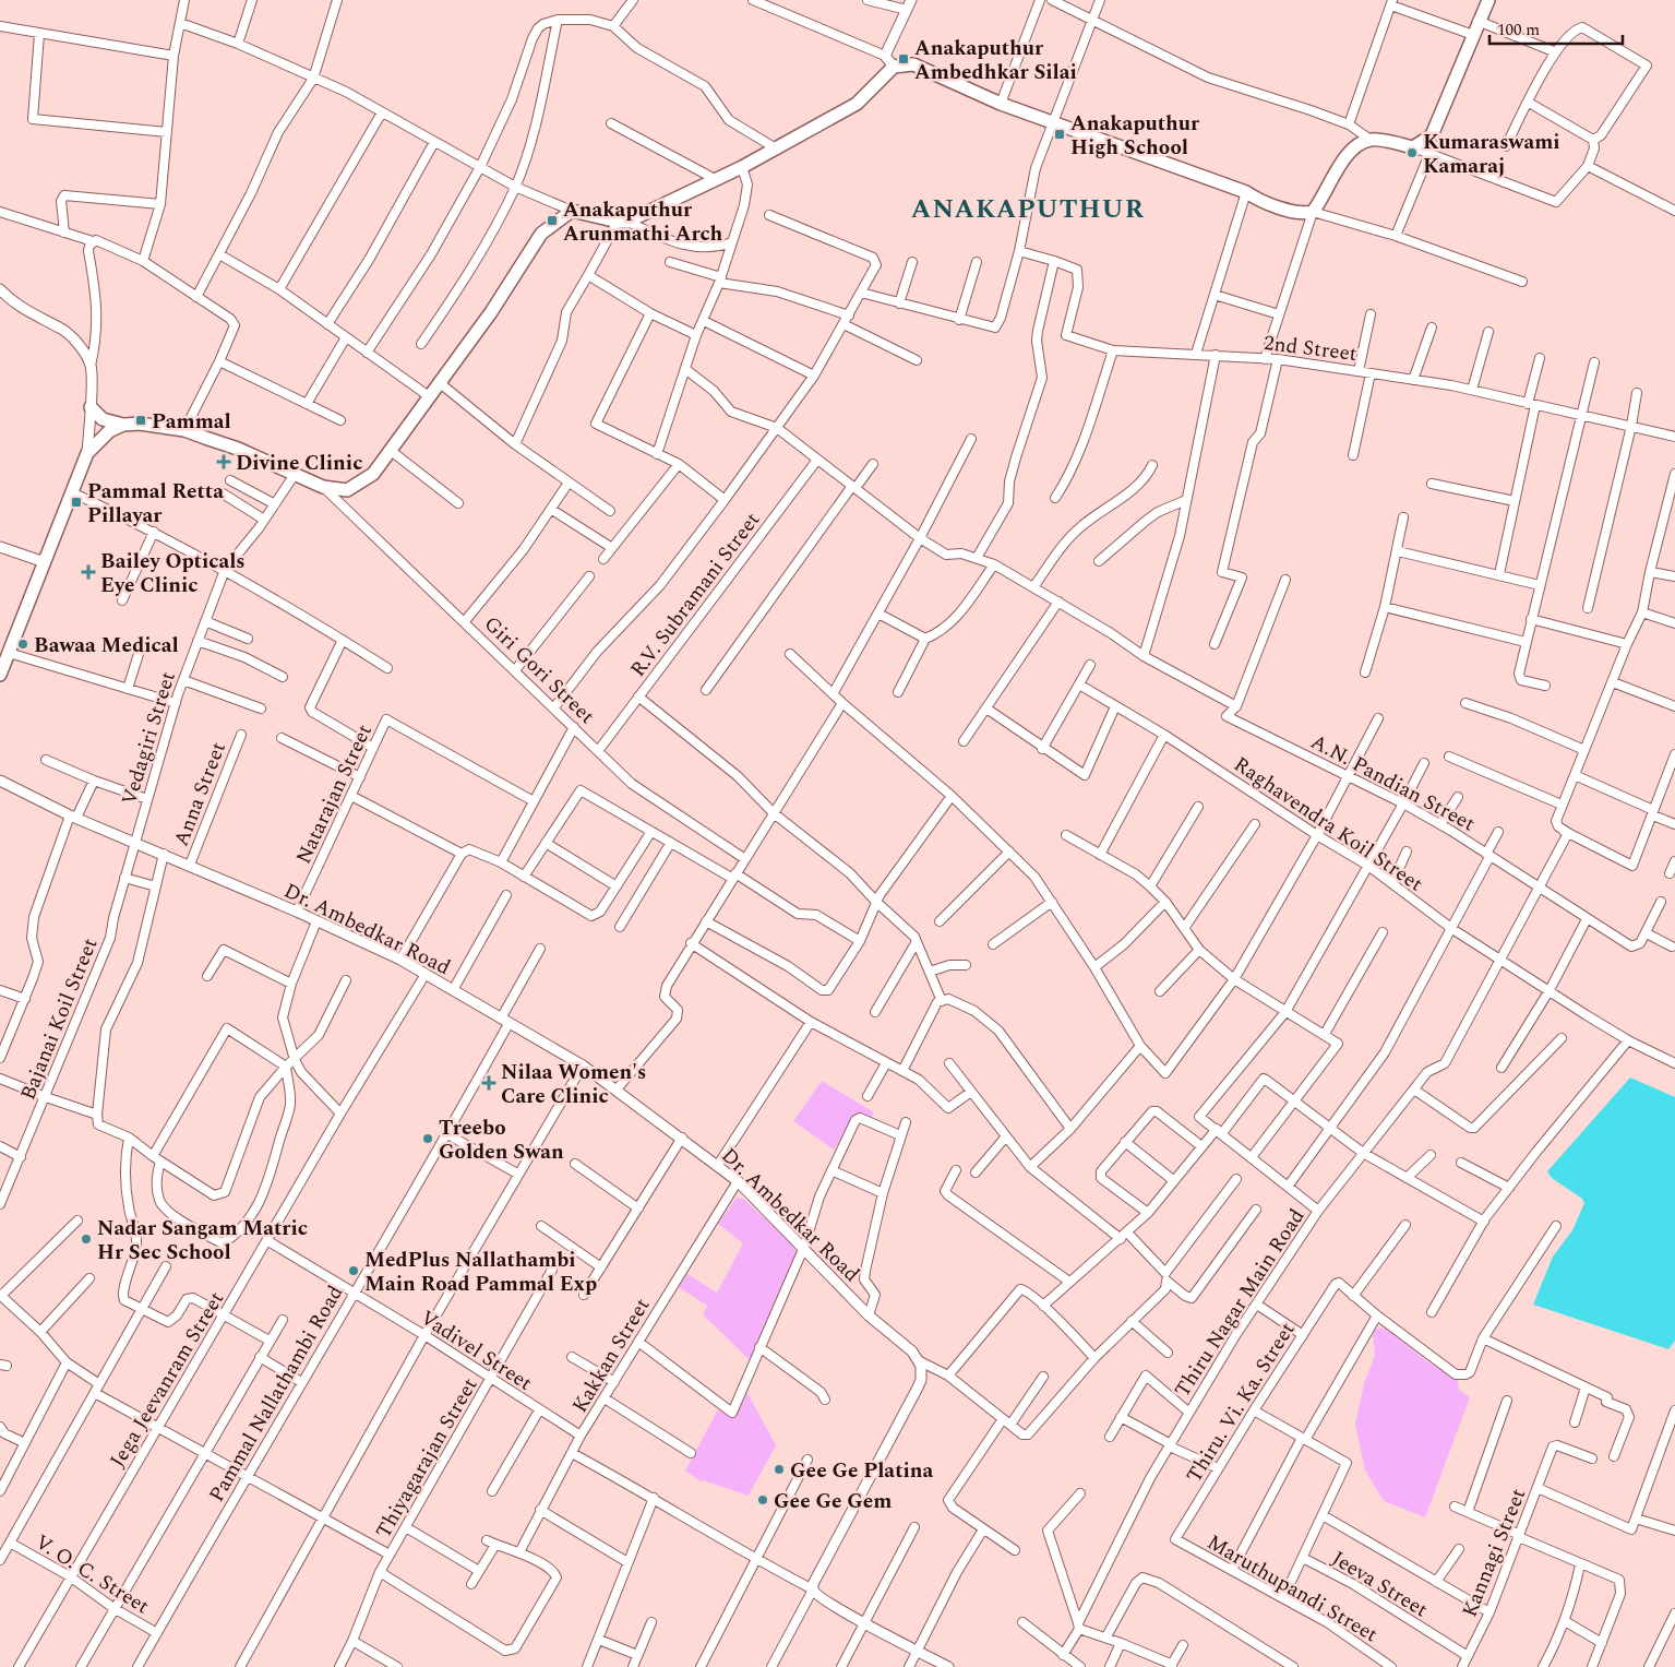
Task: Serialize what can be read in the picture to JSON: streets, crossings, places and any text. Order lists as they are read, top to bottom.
{
  "streets": {
    "street": [
      "2nd Street",
      "R.V. Subramani Street",
      "Giri Gori Street",
      "Vedagiri Street",
      "A.N. Pandian Street",
      "Anna Street",
      "Natarajan Street",
      "Raghavendra Koil Street",
      "Dr. Ambedkar Road",
      "Bajanai Koil Street",
      "Thiru Nagar Main Road",
      "Vadivel Street",
      "Kakkan Street",
      "Jega Jeevanram Street",
      "Pammal Nallathambi Road",
      "Thiru. Vi. Ka. Street",
      "Thiyagarajan Street",
      "Kannagi Street",
      "V. O. C. Street",
      "Jeeva Street",
      "Maruthupandi Street"
    ]
  },
  "crossings": [
    ["R.V. Subramani Street", "Giri Gori Street"],
    ["Vedagiri Street", "Dr. Ambedkar Road"],
    ["Vedagiri Street", "Bajanai Koil Street"],
    ["A.N. Pandian Street", "Thiru Nagar Main Road"],
    ["Anna Street", "Dr. Ambedkar Road"],
    ["Natarajan Street", "Dr. Ambedkar Road"],
    ["Raghavendra Koil Street", "Thiru Nagar Main Road"],
    ["Dr. Ambedkar Road", "Bajanai Koil Street"],
    ["Dr. Ambedkar Road", "Kakkan Street"],
    ["Dr. Ambedkar Road", "Jega Jeevanram Street"],
    ["Dr. Ambedkar Road", "Pammal Nallathambi Road"],
    ["Vadivel Street", "Kakkan Street"],
    ["Vadivel Street", "Jega Jeevanram Street"],
    ["Vadivel Street", "Pammal Nallathambi Road"],
    ["Vadivel Street", "Thiyagarajan Street"],
    ["Jega Jeevanram Street", "V. O. C. Street"],
    ["Pammal Nallathambi Road", "V. O. C. Street"],
    ["Thiru. Vi. Ka. Street", "Maruthupandi Street"],
    ["Kannagi Street", "Jeeva Street"]
  ],
  "districts": ["ANAKAPUTHUR"],
  "places": {
    "transit": [
      "Anakaputhur Ambedhkar Silai",
      "Anakaputhur High School",
      "Anakaputhur Arunmathi Arch",
      "Pammal",
      "Pammal Retta Pillayar"
    ],
    "other": [
      "Kumaraswami Kamaraj",
      "Bawaa Medical",
      "Treebo Golden Swan",
      "Nadar Sangam Matric Hr Sec School",
      "MedPlus Nallathambi Main Road Pammal Exp",
      "Gee Ge Platina",
      "Gee Ge Gem"
    ],
    "health": ["Divine Clinic", "Bailey Opticals Eye Clinic", "Nilaa Women's Care Clinic"]
  },
  "scale_bar": "100 m"
}
